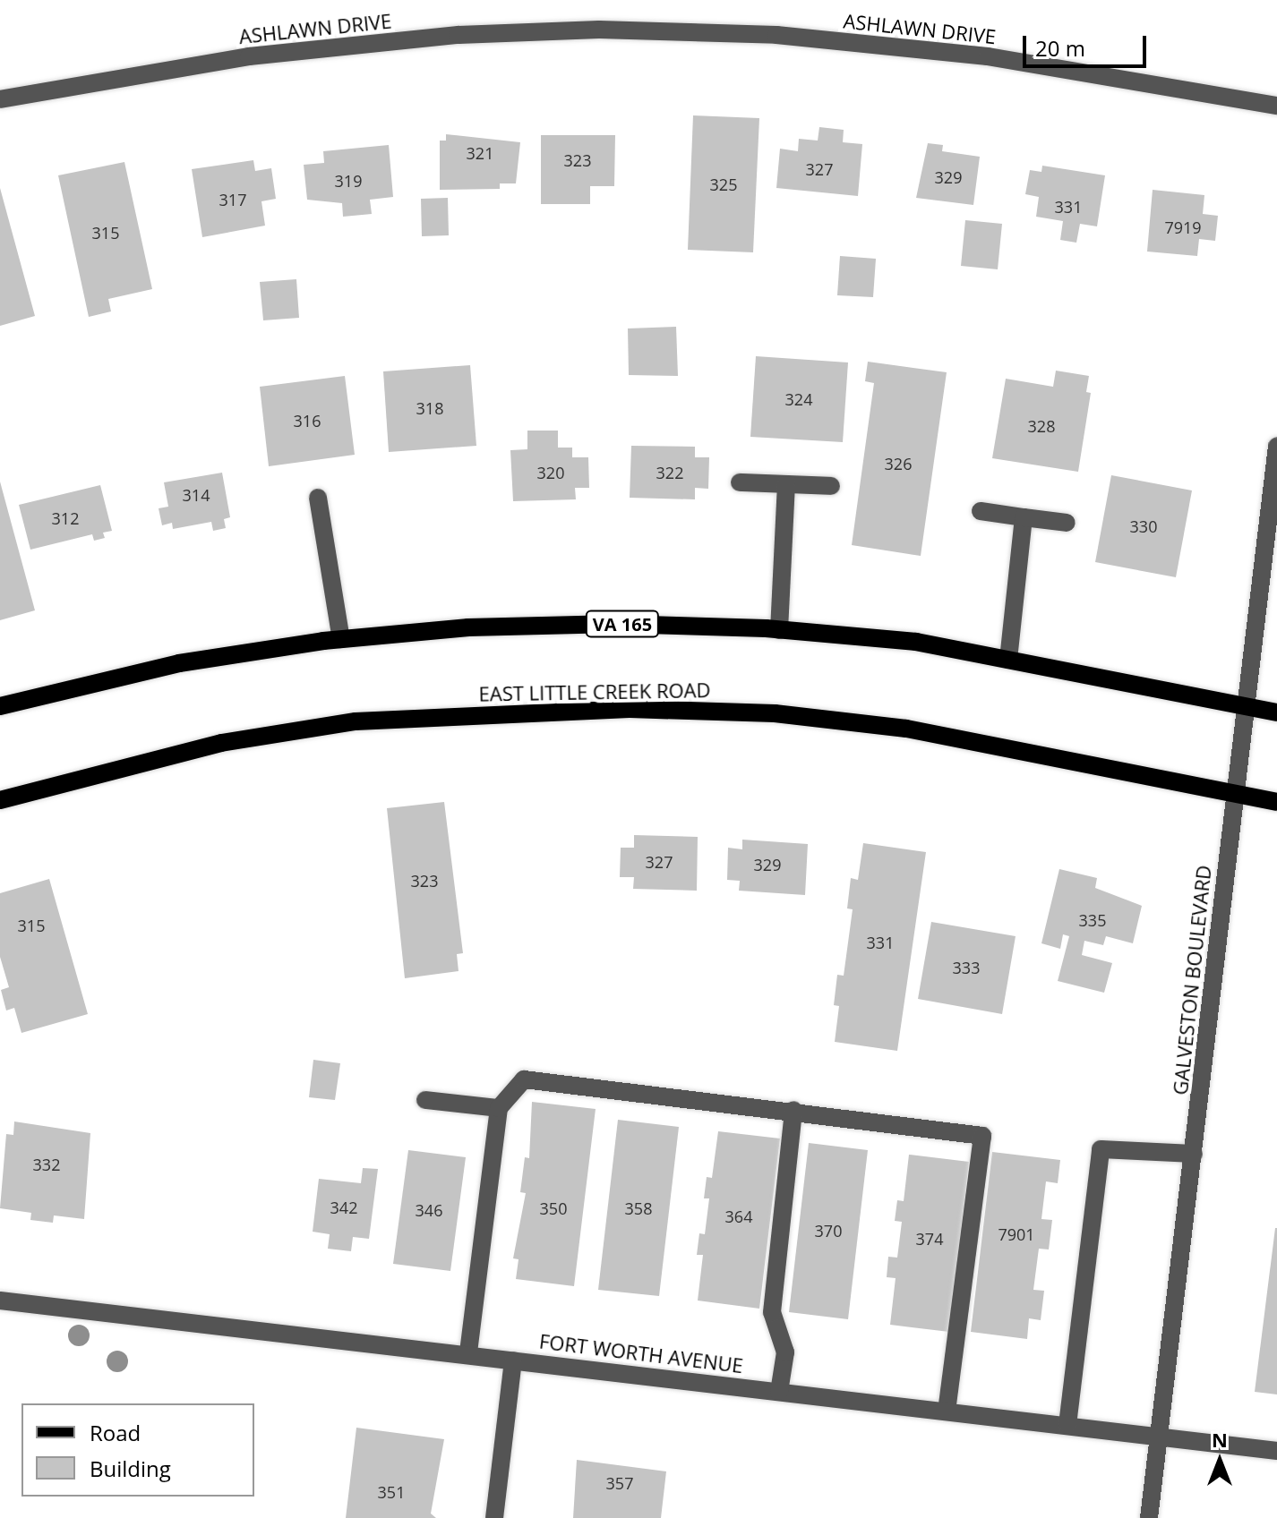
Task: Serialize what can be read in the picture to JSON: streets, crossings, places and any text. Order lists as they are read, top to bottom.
{
  "streets": {
    "main road": ["VA 165", "EAST LITTLE CREEK ROAD"],
    "street": ["ASHLAWN DRIVE", "GALVESTON BOULEVARD", "FORT WORTH AVENUE"]
  },
  "crossings": [
    ["VA 165", "GALVESTON BOULEVARD"],
    ["EAST LITTLE CREEK ROAD", "GALVESTON BOULEVARD"],
    ["GALVESTON BOULEVARD", "FORT WORTH AVENUE"]
  ],
  "house_numbers": [
    "321",
    "323",
    "327",
    "329",
    "319",
    "325",
    "317",
    "331",
    "7919",
    "315",
    "324",
    "318",
    "316",
    "328",
    "326",
    "320",
    "322",
    "314",
    "312",
    "330",
    "327",
    "329",
    "323",
    "335",
    "315",
    "331",
    "333",
    "332",
    "342",
    "350",
    "358",
    "346",
    "364",
    "370",
    "7901",
    "374",
    "357",
    "351"
  ],
  "legend": ["Road", "Building"],
  "scale_bar": "20 m",
  "north": "top"
}
